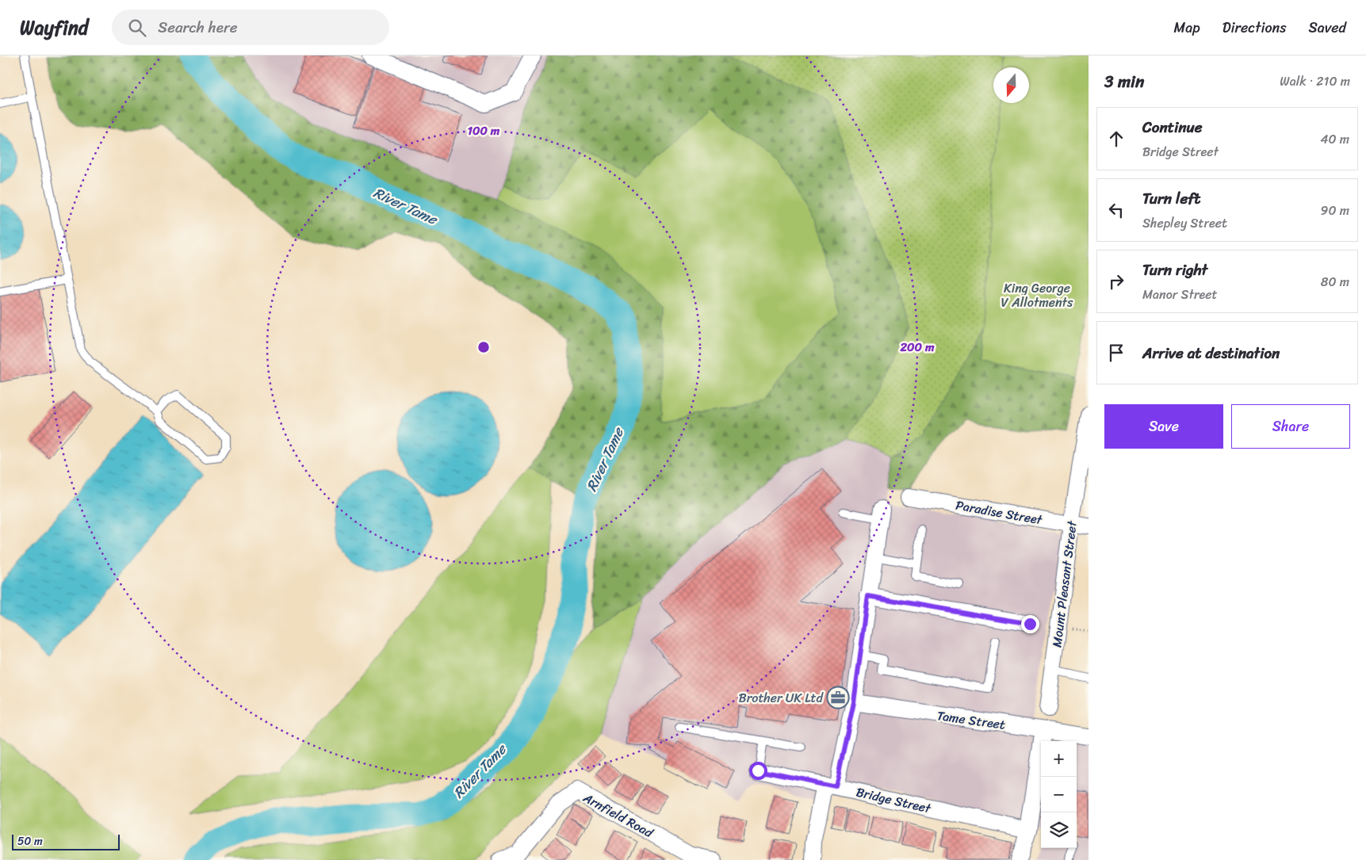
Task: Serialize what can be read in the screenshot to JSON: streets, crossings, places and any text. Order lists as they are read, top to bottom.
{
  "streets": {
    "street": [
      "Paradise Street",
      "Mount Pleasant Street",
      "Tame Street",
      "Bridge Street",
      "Arnfield Road"
    ]
  },
  "crossings": [
    ["Paradise Street", "Mount Pleasant Street"]
  ],
  "water": ["River Tame"],
  "parks": ["King George V Allotments"],
  "places": {
    "office": ["Brother UK Ltd"]
  },
  "scale_bar": "50 m",
  "north": "bottom",
  "page": {
    "header": "Wayfind",
    "search": "Search here",
    "nav": ["Map", "Directions", "Saved"],
    "heading": ["3 min", "Walk · 210 m"],
    "list": [
      ["Continue", "Bridge Street", "40 m"],
      ["Turn left", "Shepley Street", "90 m"],
      ["Turn right", "Manor Street", "80 m"],
      "Arrive at destination"
    ],
    "buttons": ["Save", "Share"],
    "map_buttons": ["+", "−"],
    "scale": "50 m"
  },
  "rings": ["100 m", "200 m"]
}
